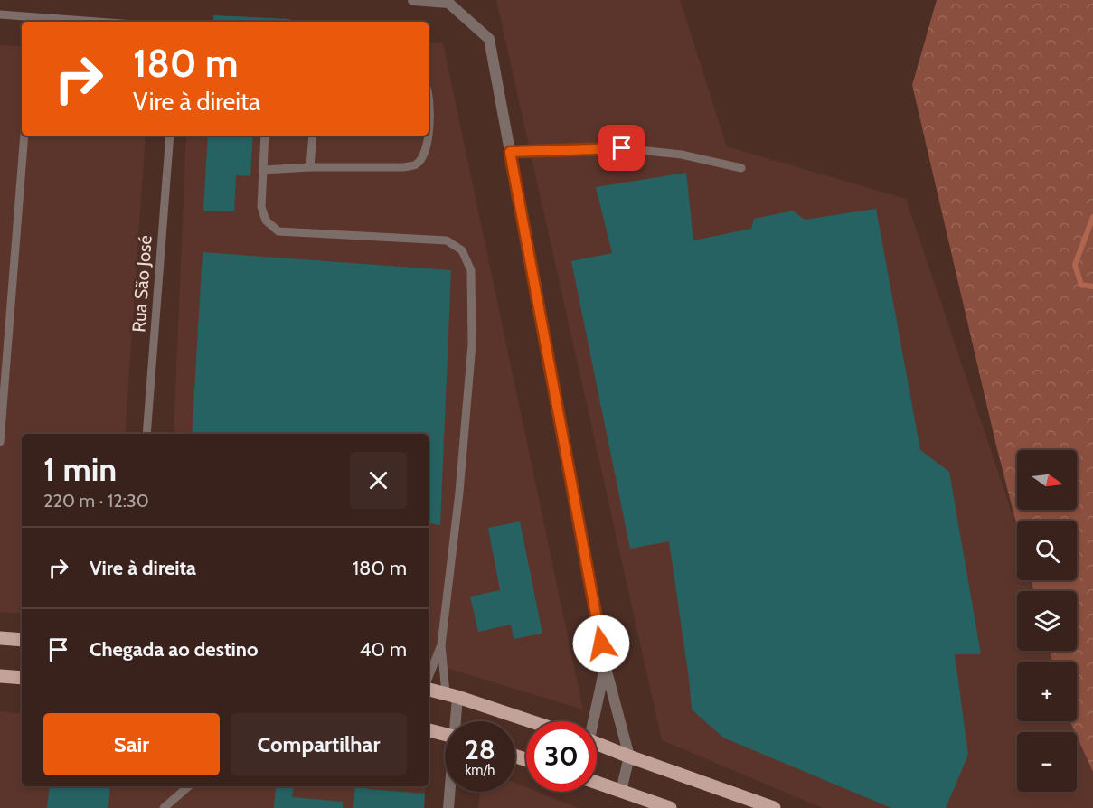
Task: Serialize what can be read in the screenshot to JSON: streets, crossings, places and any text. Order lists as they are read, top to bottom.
{
  "streets": {
    "lane": ["Rua São José"]
  },
  "north": "right",
  "page": {
    "turn": ["180 m", "Vire à direita"],
    "heading": ["1 min", "220 m · 12:30"],
    "map_buttons": ["+", "−"],
    "list": [
      {
        "name": "Vire à direita",
        "value": "180 m"
      },
      {
        "name": "Chegada ao destino",
        "value": "40 m"
      }
    ],
    "buttons": ["Sair", "Compartilhar"],
    "speed": "28 km/h",
    "limit": "30"
  }
}
